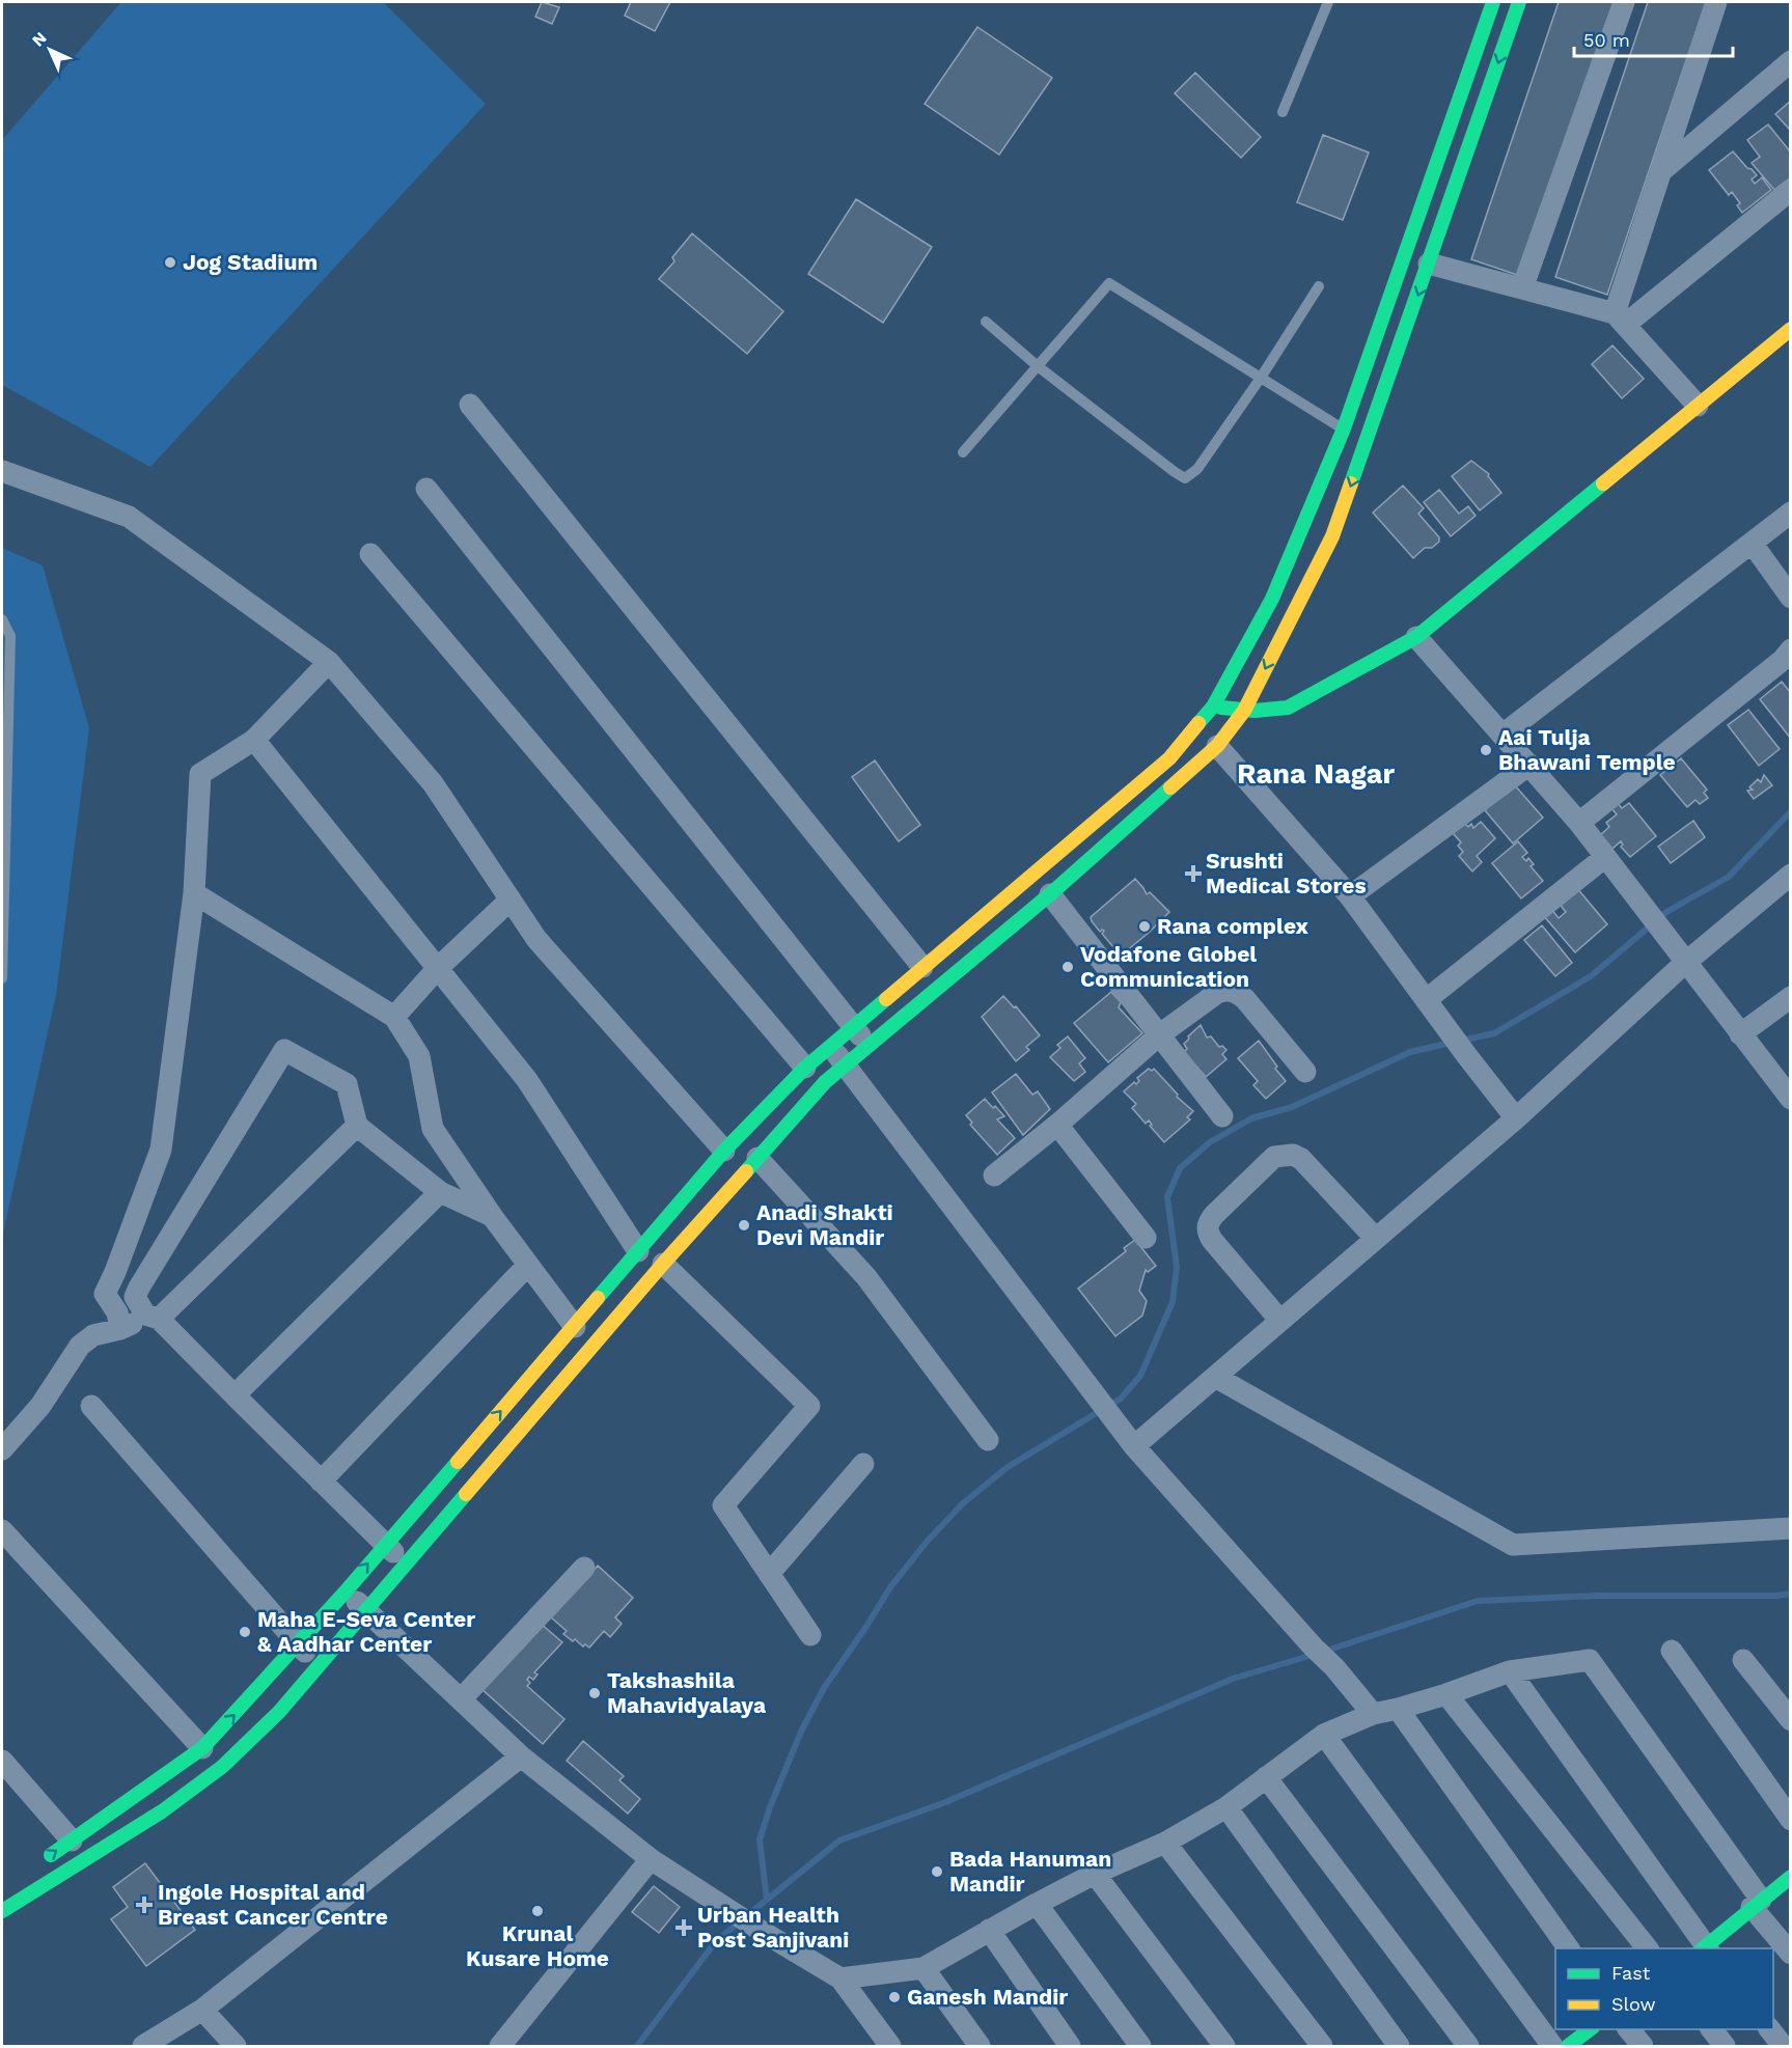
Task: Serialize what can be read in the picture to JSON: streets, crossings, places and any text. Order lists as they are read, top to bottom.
{
  "districts": ["Rana Nagar"],
  "places": {
    "other": [
      "Jog Stadium",
      "Aai Tulja Bhawani Temple",
      "Rana complex",
      "Vodafone Globel Communication",
      "Anadi Shakti Devi Mandir",
      "Maha E-Seva Center & Aadhar Center",
      "Takshashila Mahavidyalaya",
      "Bada Hanuman Mandir",
      "Krunal Kusare Home",
      "Ganesh Mandir"
    ],
    "health": ["Srushti Medical Stores", "Ingole Hospital and Breast Cancer Centre", "Urban Health Post Sanjivani"]
  },
  "legend": ["Fast", "Slow"],
  "scale_bar": "50 m",
  "north": "top left"
}
